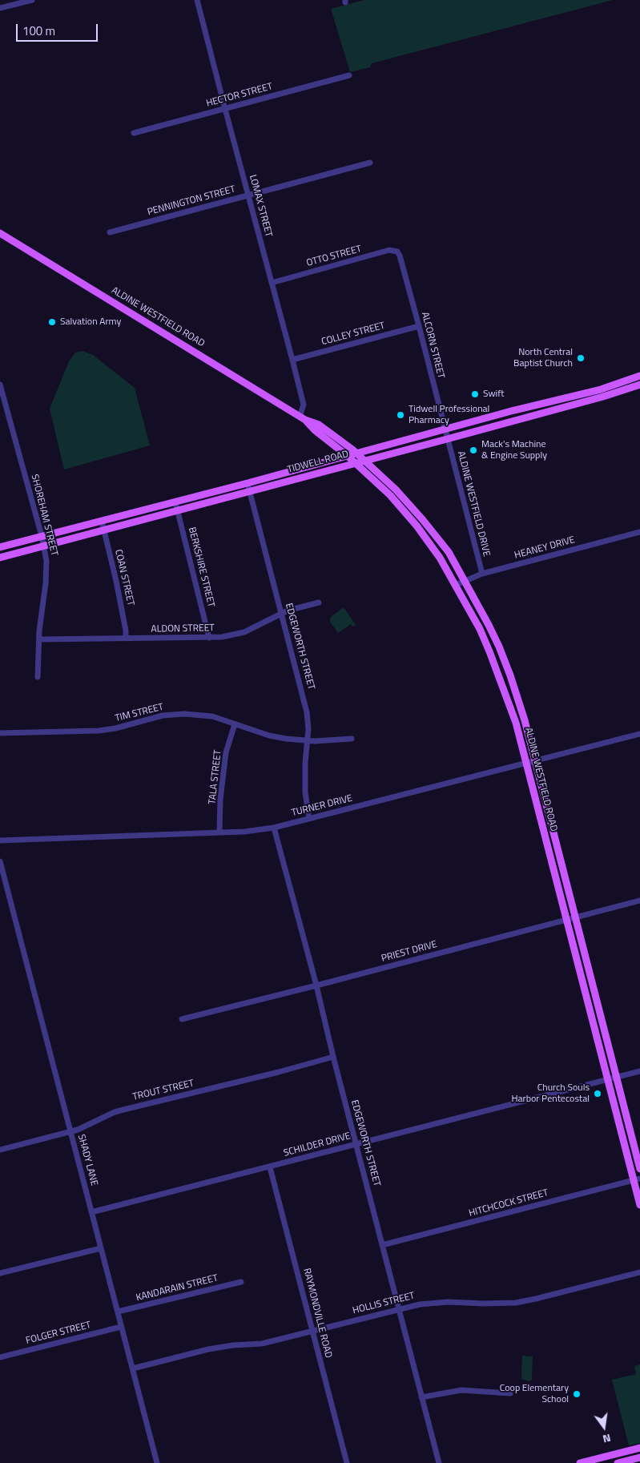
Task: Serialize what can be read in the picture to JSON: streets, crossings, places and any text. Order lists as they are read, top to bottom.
{
  "streets": {
    "main road": ["ALDINE WESTFIELD ROAD", "TIDWELL ROAD"],
    "street": [
      "HECTOR STREET",
      "PENNINGTON STREET",
      "LOMAX STREET",
      "OTTO STREET",
      "COLLEY STREET",
      "ALCORN STREET",
      "ALDINE WESTFIELD DRIVE",
      "SHOREHAM STREET",
      "HEANEY DRIVE",
      "BERKSHIRE STREET",
      "COAN STREET",
      "ALDON STREET",
      "EDGEWORTH STREET",
      "TIM STREET",
      "TALA STREET",
      "TURNER DRIVE",
      "PRIEST DRIVE",
      "TROUT STREET",
      "SCHILDER DRIVE",
      "SHADY LANE",
      "HITCHCOCK STREET",
      "KANDARAIN STREET",
      "HOLLIS STREET",
      "RAYMONDVILLE ROAD",
      "FOLGER STREET"
    ]
  },
  "crossings": [
    ["HECTOR STREET", "LOMAX STREET"],
    ["PENNINGTON STREET", "LOMAX STREET"],
    ["LOMAX STREET", "OTTO STREET"],
    ["LOMAX STREET", "ALDINE WESTFIELD ROAD"],
    ["LOMAX STREET", "COLLEY STREET"],
    ["OTTO STREET", "ALCORN STREET"],
    ["ALDINE WESTFIELD ROAD", "TIDWELL ROAD"],
    ["ALDINE WESTFIELD ROAD", "HEANEY DRIVE"],
    ["ALDINE WESTFIELD ROAD", "TURNER DRIVE"],
    ["ALDINE WESTFIELD ROAD", "PRIEST DRIVE"],
    ["ALDINE WESTFIELD ROAD", "SCHILDER DRIVE"],
    ["ALDINE WESTFIELD ROAD", "HITCHCOCK STREET"],
    ["COLLEY STREET", "ALCORN STREET"],
    ["ALCORN STREET", "TIDWELL ROAD"],
    ["ALCORN STREET", "ALDINE WESTFIELD DRIVE"],
    ["TIDWELL ROAD", "ALDINE WESTFIELD DRIVE"],
    ["TIDWELL ROAD", "SHOREHAM STREET"],
    ["TIDWELL ROAD", "BERKSHIRE STREET"],
    ["TIDWELL ROAD", "COAN STREET"],
    ["TIDWELL ROAD", "EDGEWORTH STREET"],
    ["ALDINE WESTFIELD DRIVE", "HEANEY DRIVE"],
    ["SHOREHAM STREET", "ALDON STREET"],
    ["BERKSHIRE STREET", "ALDON STREET"],
    ["COAN STREET", "ALDON STREET"],
    ["ALDON STREET", "EDGEWORTH STREET"],
    ["EDGEWORTH STREET", "TIM STREET"],
    ["EDGEWORTH STREET", "TURNER DRIVE"],
    ["EDGEWORTH STREET", "PRIEST DRIVE"],
    ["EDGEWORTH STREET", "TROUT STREET"],
    ["EDGEWORTH STREET", "SCHILDER DRIVE"],
    ["EDGEWORTH STREET", "HITCHCOCK STREET"],
    ["EDGEWORTH STREET", "HOLLIS STREET"],
    ["TIM STREET", "TALA STREET"],
    ["TALA STREET", "TURNER DRIVE"],
    ["TROUT STREET", "SHADY LANE"],
    ["SCHILDER DRIVE", "SHADY LANE"],
    ["SCHILDER DRIVE", "RAYMONDVILLE ROAD"],
    ["SHADY LANE", "KANDARAIN STREET"],
    ["SHADY LANE", "HOLLIS STREET"],
    ["SHADY LANE", "FOLGER STREET"],
    ["HOLLIS STREET", "RAYMONDVILLE ROAD"]
  ],
  "places": [
    "Salvation Army",
    "North Central Baptist Church",
    "Swift",
    "Tidwell Professional Pharmacy",
    "Mack's Machine & Engine Supply",
    "Church Souls Harbor Pentecostal",
    "Coop Elementary School"
  ],
  "scale_bar": "100 m",
  "north": "bottom"
}
